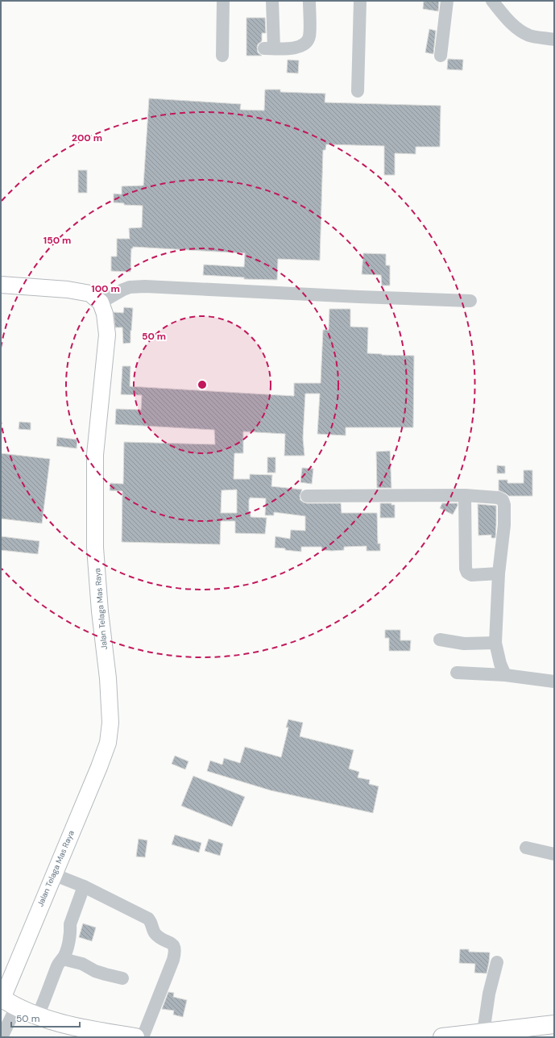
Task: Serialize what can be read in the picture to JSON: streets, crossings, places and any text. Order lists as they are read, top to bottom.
{
  "streets": {
    "main road": ["Jalan Telaga Mas Raya"]
  },
  "scale_bar": "50 m",
  "rings": [
    "200 m",
    "150 m",
    "100 m",
    "50 m"
  ]
}
